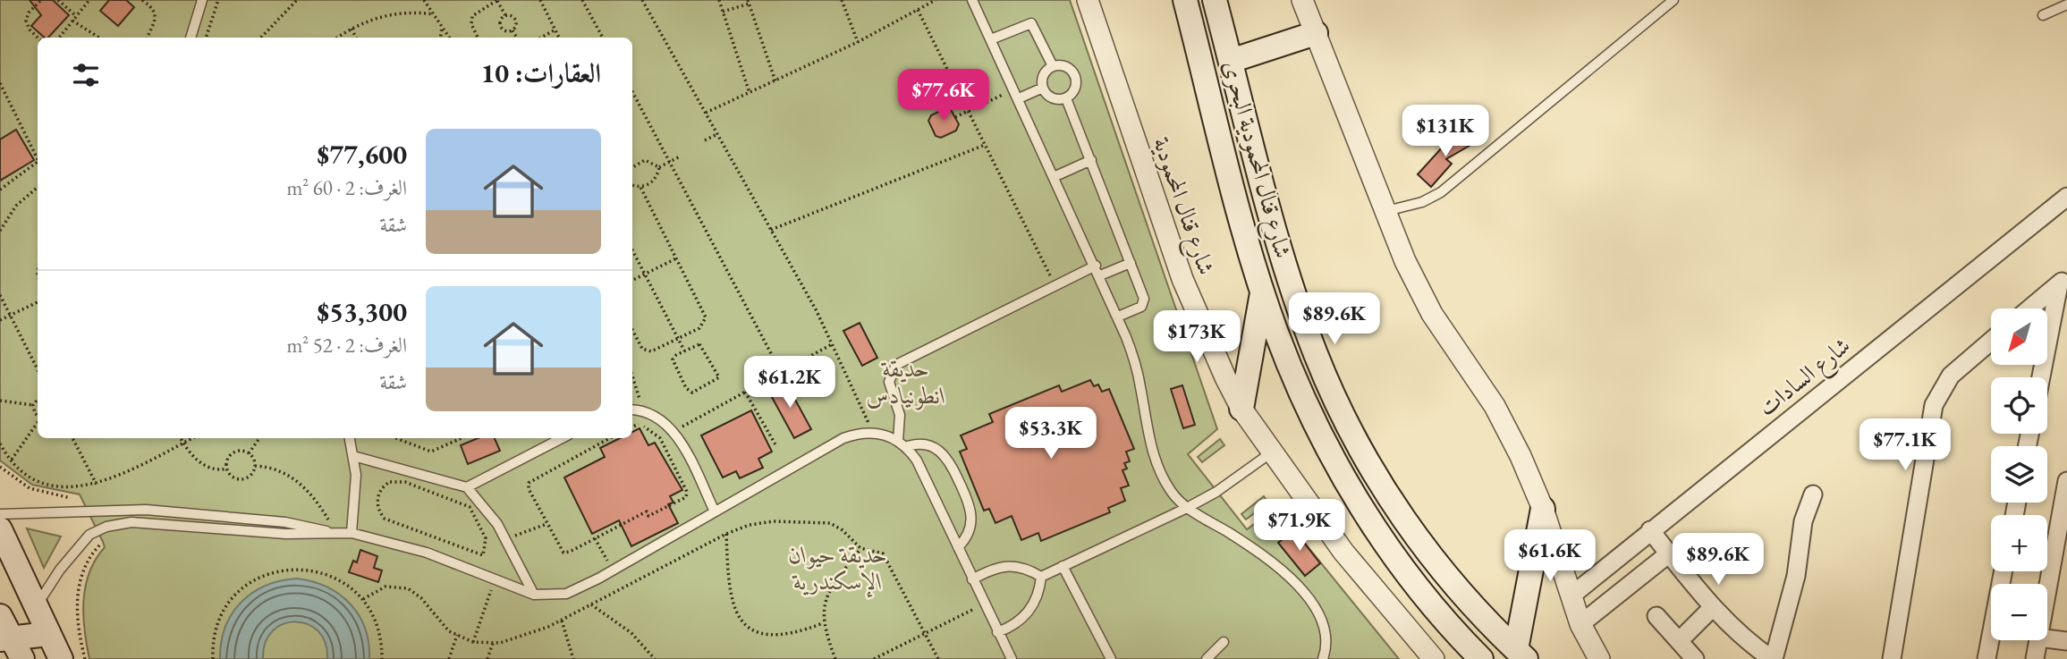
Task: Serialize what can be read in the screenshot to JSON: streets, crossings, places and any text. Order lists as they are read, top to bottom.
{
  "streets": {
    "main road": ["شارع قنال المحمودية البحرى"],
    "street": ["شارع قنال المحمودية", "شارع السادات"]
  },
  "parks": ["حديقة انطونيادس", "حديقة حيوان الإسكندرية"],
  "north": "bottom left",
  "page": {
    "heading": "العقارات: 10",
    "price": [
      "$77.6K",
      "$131K",
      "$89.6K",
      "$173K",
      "$61.2K",
      "$53.3K",
      "$77.1K",
      "$71.9K",
      "$61.6K",
      "$89.6K"
    ],
    "list": [
      {
        "name": "$77,600",
        "note": "الغرف: 2 · 60 m² · شقة"
      },
      {
        "name": "$53,300",
        "note": "الغرف: 2 · 52 m² · شقة"
      }
    ],
    "map_buttons": ["+", "−"]
  }
}
